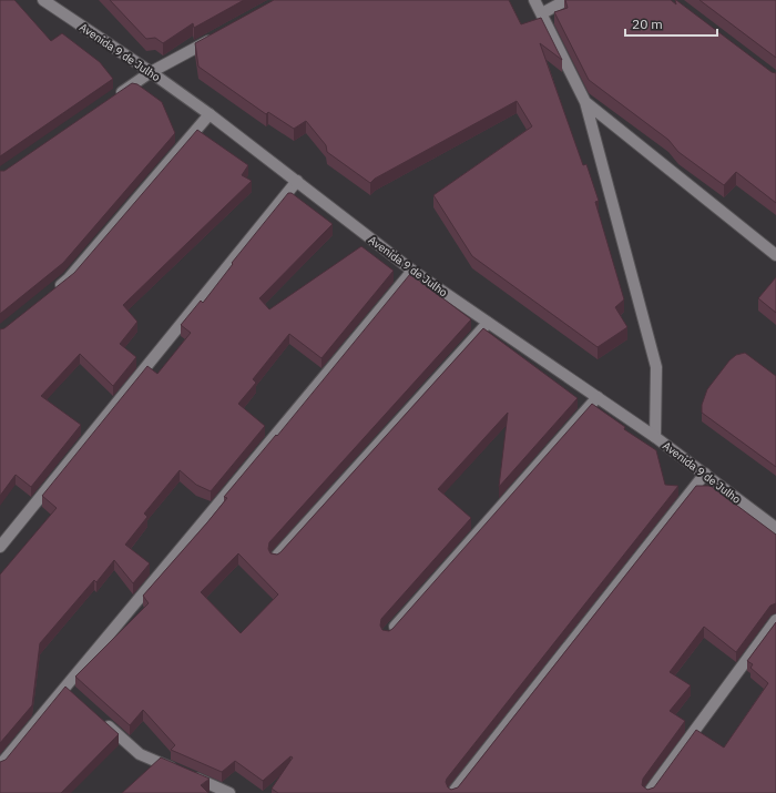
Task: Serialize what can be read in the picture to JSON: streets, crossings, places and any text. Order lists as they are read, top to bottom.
{
  "streets": {
    "street": ["Avenida 9 de Julho"]
  },
  "scale_bar": "20 m"
}
